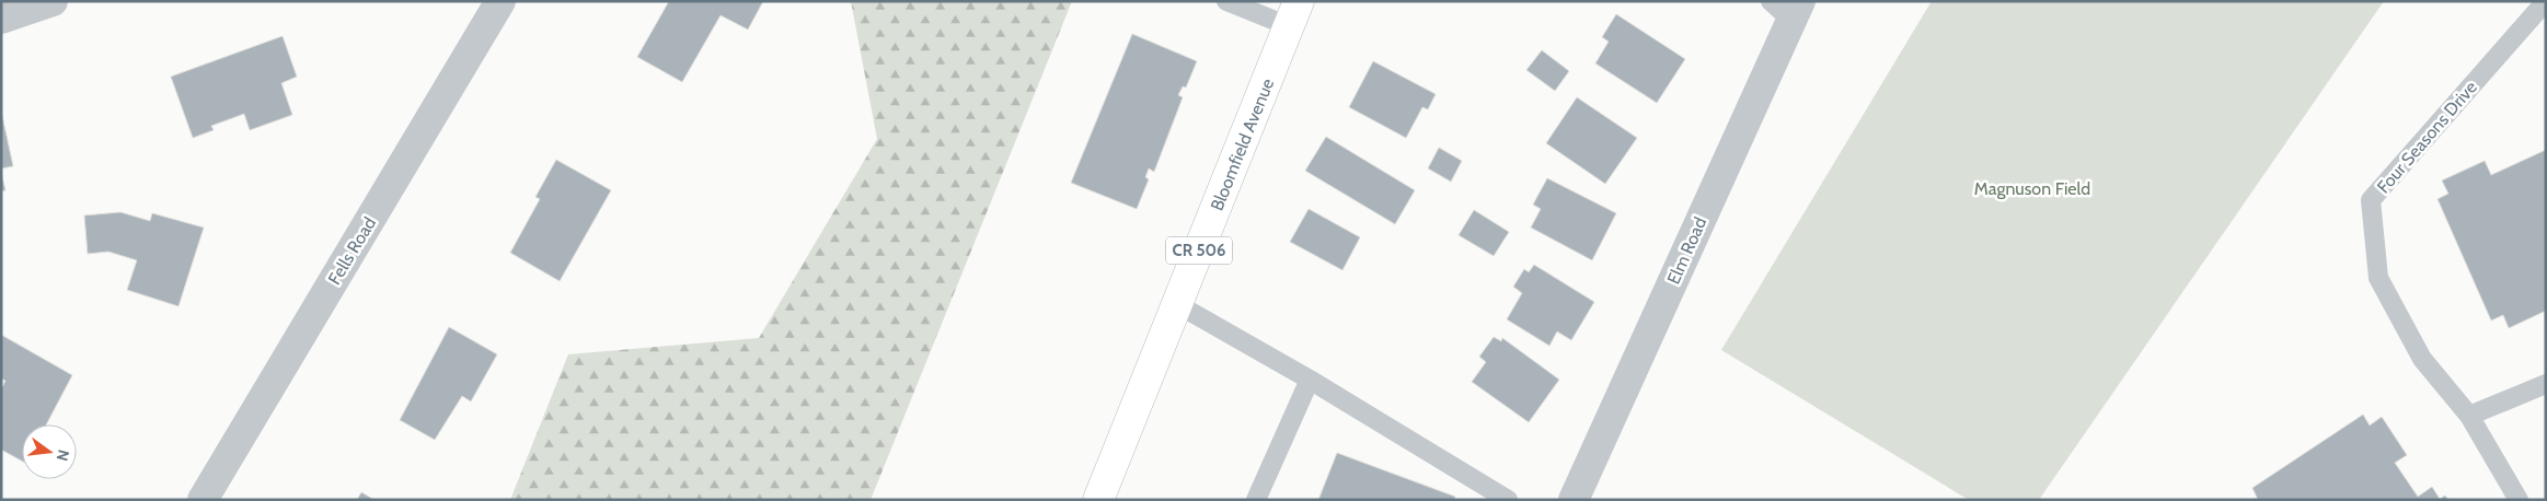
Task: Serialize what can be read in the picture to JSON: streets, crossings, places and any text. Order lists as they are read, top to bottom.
{
  "streets": {
    "main road": ["Bloomfield Avenue", "CR 506"],
    "street": ["Fells Road", "Elm Road"],
    "lane": ["Four Seasons Drive"]
  },
  "parks": ["Magnuson Field"],
  "north": "right"
}
